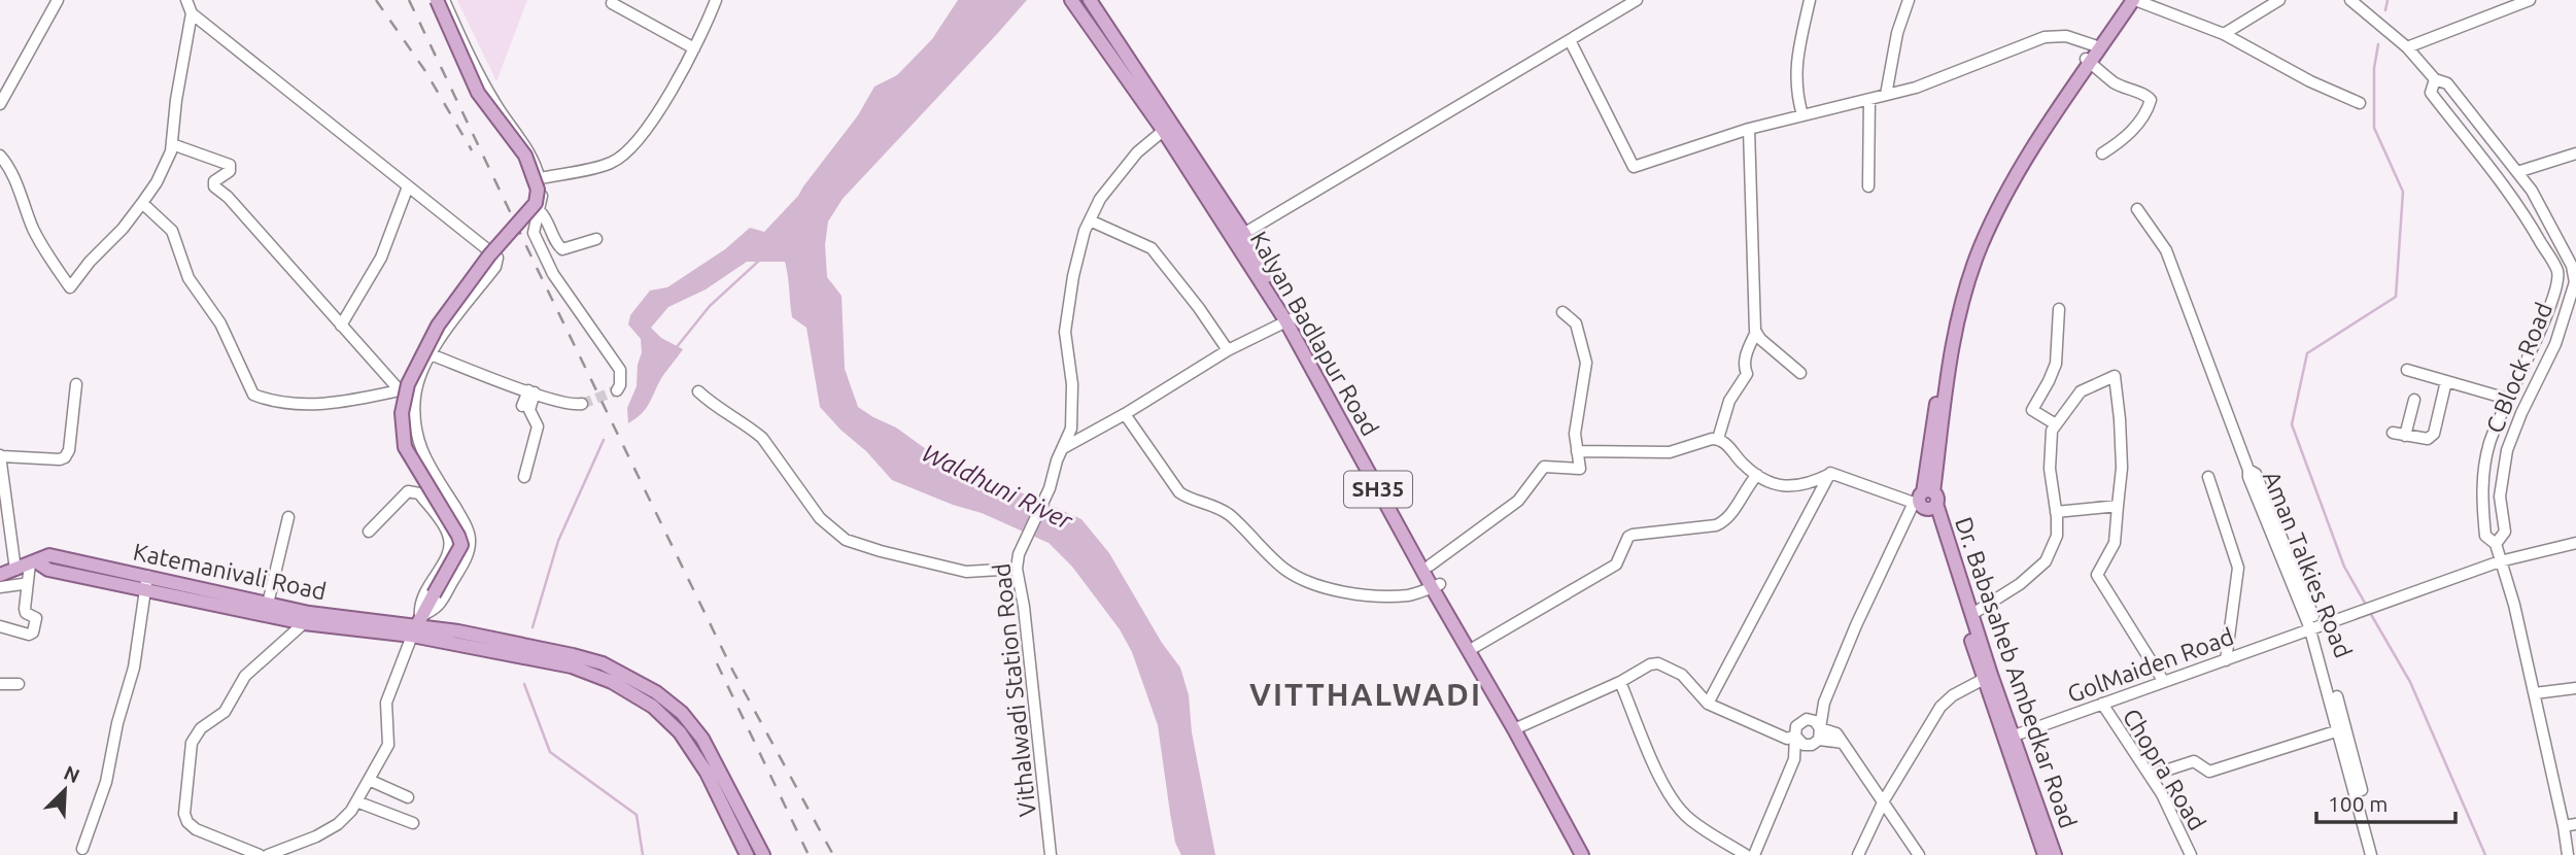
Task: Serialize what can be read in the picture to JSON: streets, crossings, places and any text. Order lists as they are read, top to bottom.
{
  "streets": {
    "main road": [
      "Kalyan Badlapur Road",
      "SH35",
      "Katemanivali Road",
      "Dr. Babasaheb Ambedkar Road"
    ],
    "street": [
      "C Block Road",
      "Aman Talkies Road",
      "GolMaiden Road",
      "Vithalwadi Station Road",
      "Chopra Road"
    ]
  },
  "crossings": [
    ["Kalyan Badlapur Road", "Vithalwadi Station Road"],
    ["C Block Road", "GolMaiden Road"],
    ["Aman Talkies Road", "GolMaiden Road"],
    ["GolMaiden Road", "Dr. Babasaheb Ambedkar Road"],
    ["GolMaiden Road", "Chopra Road"]
  ],
  "districts": ["VITTHALWADI"],
  "water": ["Waldhuni River"],
  "scale_bar": "100 m",
  "north": "top right"
}
